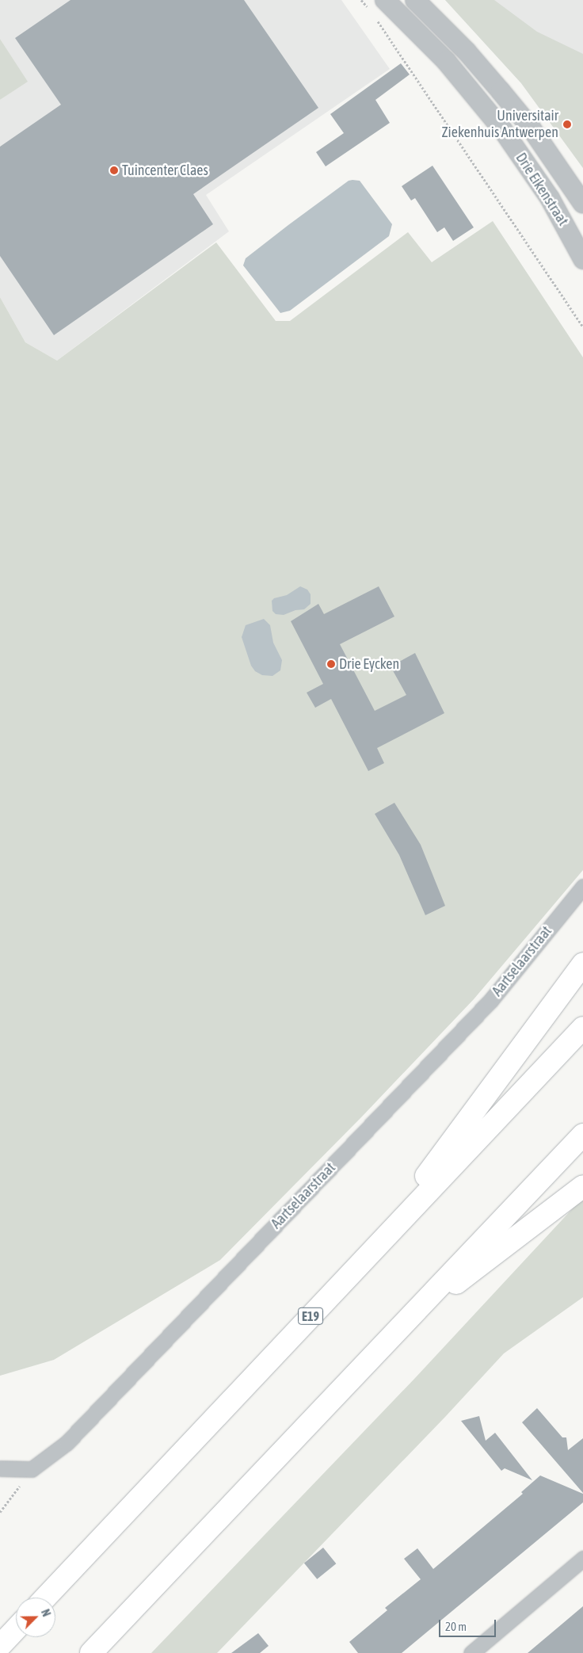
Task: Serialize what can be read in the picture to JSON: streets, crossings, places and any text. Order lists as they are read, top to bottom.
{
  "streets": {
    "highway": ["E19"],
    "street": ["Drie Eikenstraat", "Aartselaarstraat"]
  },
  "places": ["Universitair Ziekenhuis Antwerpen", "Tuincenter Claes", "Drie Eycken"],
  "scale_bar": "20 m",
  "north": "top right"
}
